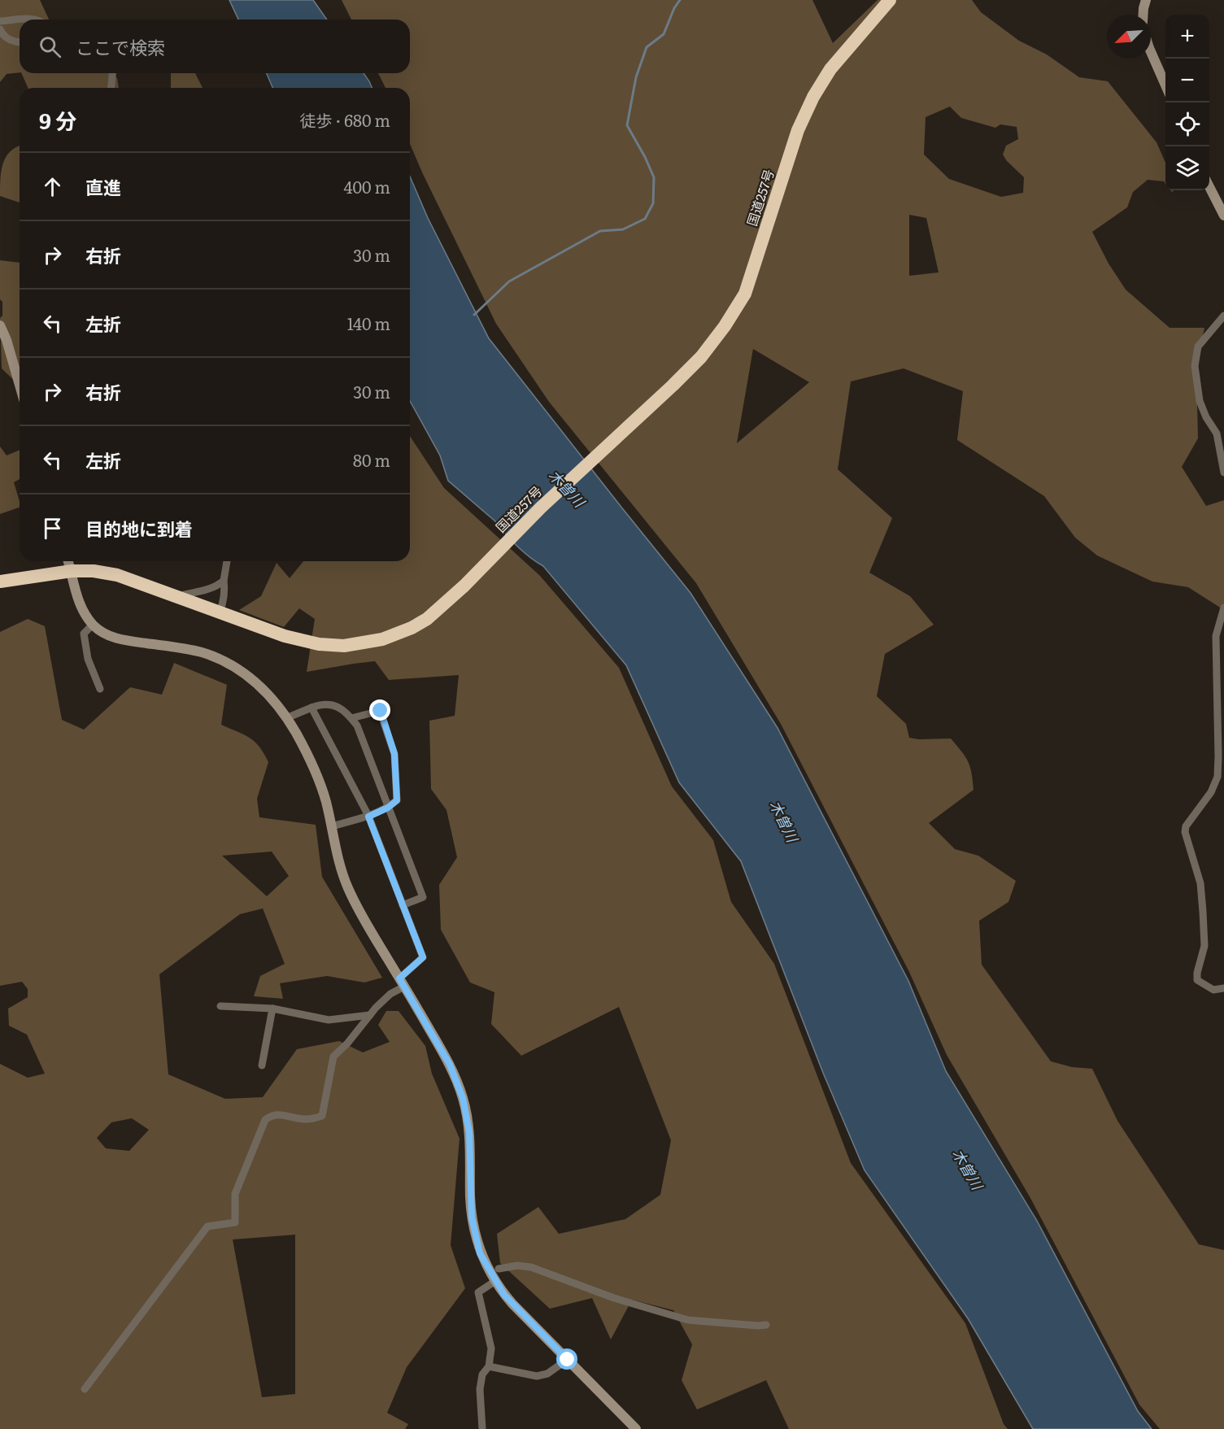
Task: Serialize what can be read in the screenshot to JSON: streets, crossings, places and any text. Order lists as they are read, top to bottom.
{
  "streets": {
    "highway": ["国道257号"]
  },
  "water": ["木曽川"],
  "north": "bottom left",
  "page": {
    "map_buttons": ["+", "−"],
    "search": "ここで検索",
    "heading": ["9 分", "徒歩 · 680 m"],
    "list": [
      ["直進", "400 m"],
      ["右折", "30 m"],
      ["左折", "140 m"],
      ["右折", "30 m"],
      ["左折", "80 m"],
      "目的地に到着"
    ]
  }
}
